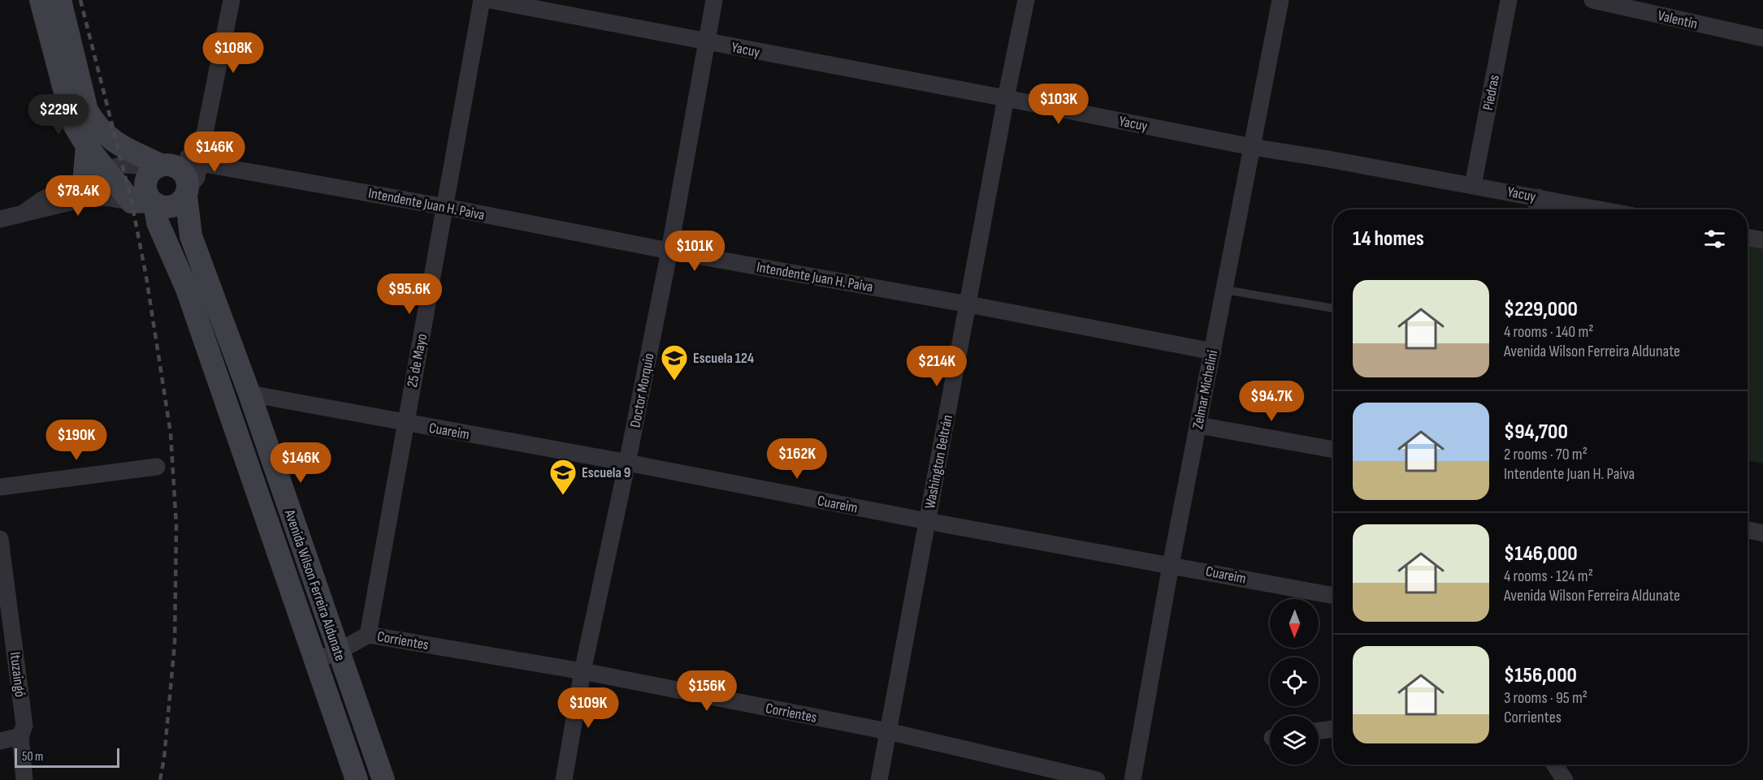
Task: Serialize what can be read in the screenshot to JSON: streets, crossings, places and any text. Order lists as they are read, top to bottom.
{
  "streets": {
    "street": [
      "Valentín",
      "Yacuy",
      "Piedras",
      "Intendente Juan H. Paiva",
      "25 de Mayo",
      "Zelmar Michelini",
      "Doctor Morquio",
      "Cuareim",
      "Washington Beltrán",
      "Avenida Wilson Ferreira Aldunate",
      "Corrientes",
      "Ituzaingó"
    ]
  },
  "crossings": [
    ["Yacuy", "Piedras"],
    ["Yacuy", "Zelmar Michelini"],
    ["Yacuy", "Doctor Morquio"],
    ["Yacuy", "Washington Beltrán"],
    ["Intendente Juan H. Paiva", "25 de Mayo"],
    ["Intendente Juan H. Paiva", "Zelmar Michelini"],
    ["Intendente Juan H. Paiva", "Doctor Morquio"],
    ["Intendente Juan H. Paiva", "Washington Beltrán"],
    ["Intendente Juan H. Paiva", "Avenida Wilson Ferreira Aldunate"],
    ["25 de Mayo", "Cuareim"],
    ["25 de Mayo", "Corrientes"],
    ["Zelmar Michelini", "Cuareim"],
    ["Doctor Morquio", "Cuareim"],
    ["Doctor Morquio", "Corrientes"],
    ["Cuareim", "Washington Beltrán"],
    ["Cuareim", "Avenida Wilson Ferreira Aldunate"],
    ["Washington Beltrán", "Corrientes"],
    ["Avenida Wilson Ferreira Aldunate", "Corrientes"]
  ],
  "places": {
    "school or university": ["Escuela 124", "Escuela 9"]
  },
  "scale_bar": "50 m",
  "north": "bottom",
  "page": {
    "price": [
      "$108K",
      "$103K",
      "$229K",
      "$146K",
      "$78.4K",
      "$101K",
      "$95.6K",
      "$214K",
      "$94.7K",
      "$190K",
      "$162K",
      "$146K",
      "$156K",
      "$109K"
    ],
    "heading": "14 homes",
    "list": [
      {
        "name": "$229,000",
        "note": "4 rooms · 140 m² · Avenida Wilson Ferreira Aldunate"
      },
      {
        "name": "$94,700",
        "note": "2 rooms · 70 m² · Intendente Juan H. Paiva"
      },
      {
        "name": "$146,000",
        "note": "4 rooms · 124 m² · Avenida Wilson Ferreira Aldunate"
      },
      {
        "name": "$156,000",
        "note": "3 rooms · 95 m² · Corrientes"
      }
    ],
    "scale": "50 m"
  }
}
